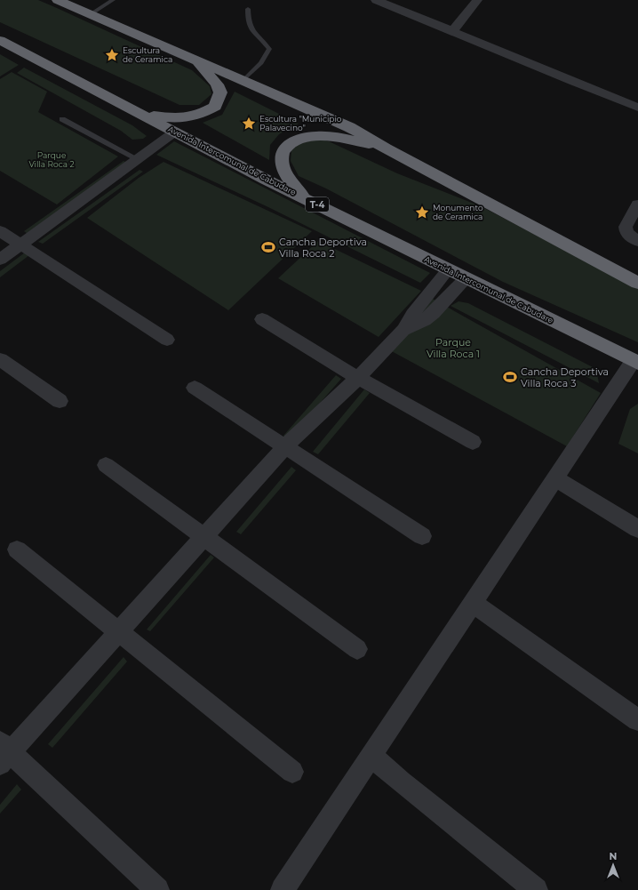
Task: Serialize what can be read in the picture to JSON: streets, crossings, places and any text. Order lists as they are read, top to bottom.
{
  "streets": {
    "highway": ["Avenida Intercomunal de Cabudare", "T-4"]
  },
  "crossings": [
    ["Avenida Intercomunal de Cabudare", "T-4"]
  ],
  "parks": ["Parque Villa Roca 2", "Parque Villa Roca 1"],
  "places": {
    "place": ["Escultura de Ceramica", "Escultura \"Municipio Palavecino\"", "Monumento de Ceramica"],
    "sports": ["Cancha Deportiva Villa Roca 2", "Cancha Deportiva Villa Roca 3"]
  },
  "north": "top"
}
